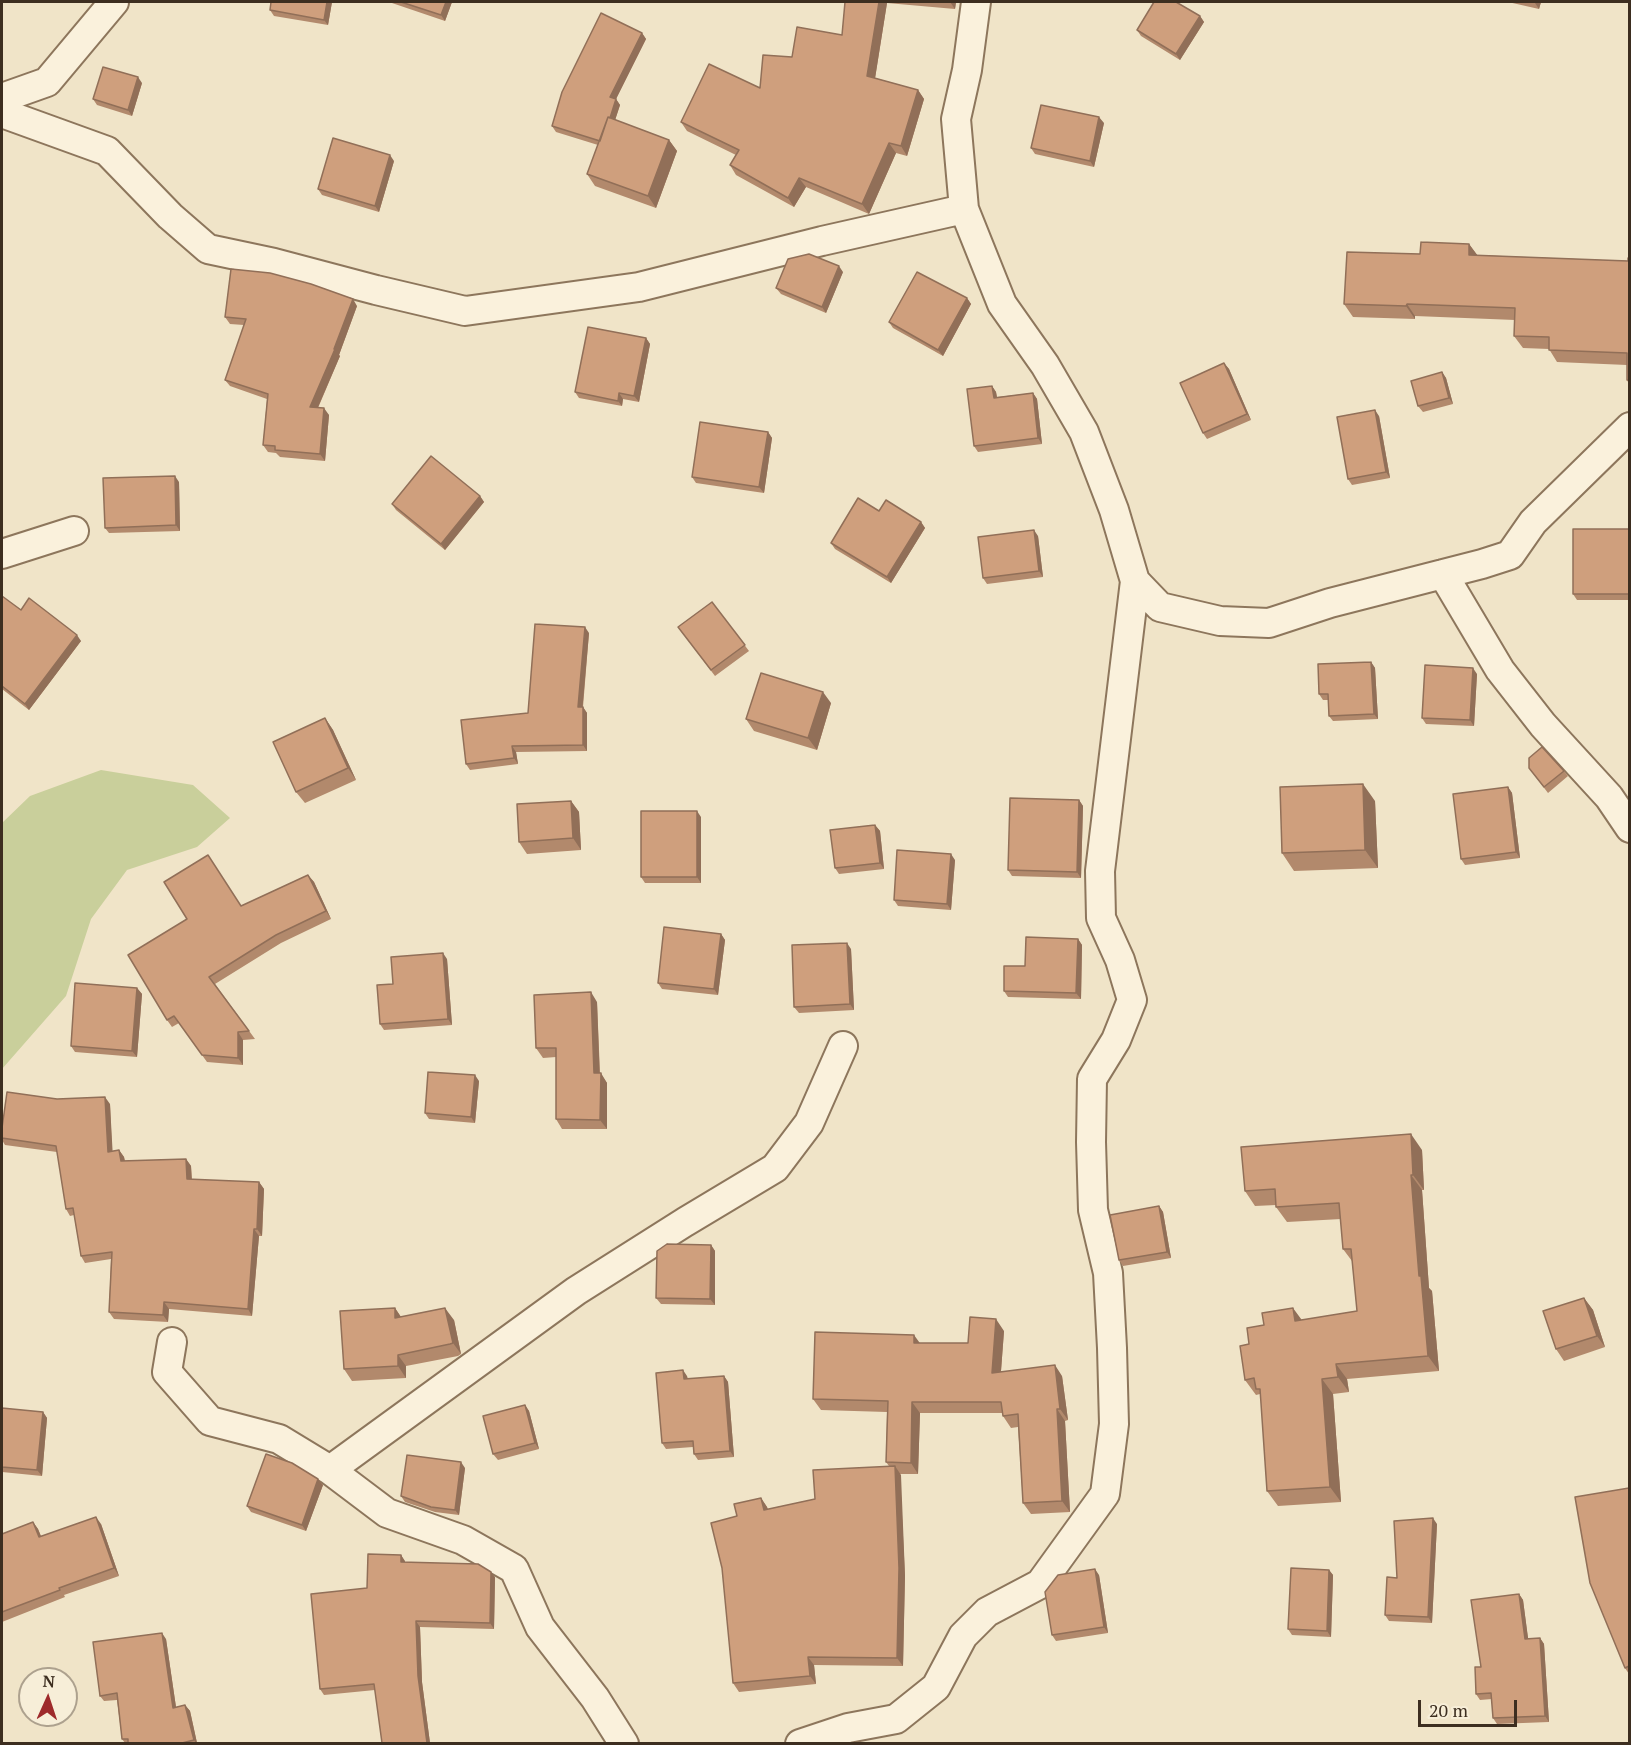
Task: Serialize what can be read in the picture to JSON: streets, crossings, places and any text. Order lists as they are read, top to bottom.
{
  "scale_bar": "20 m",
  "north": "top"
}
